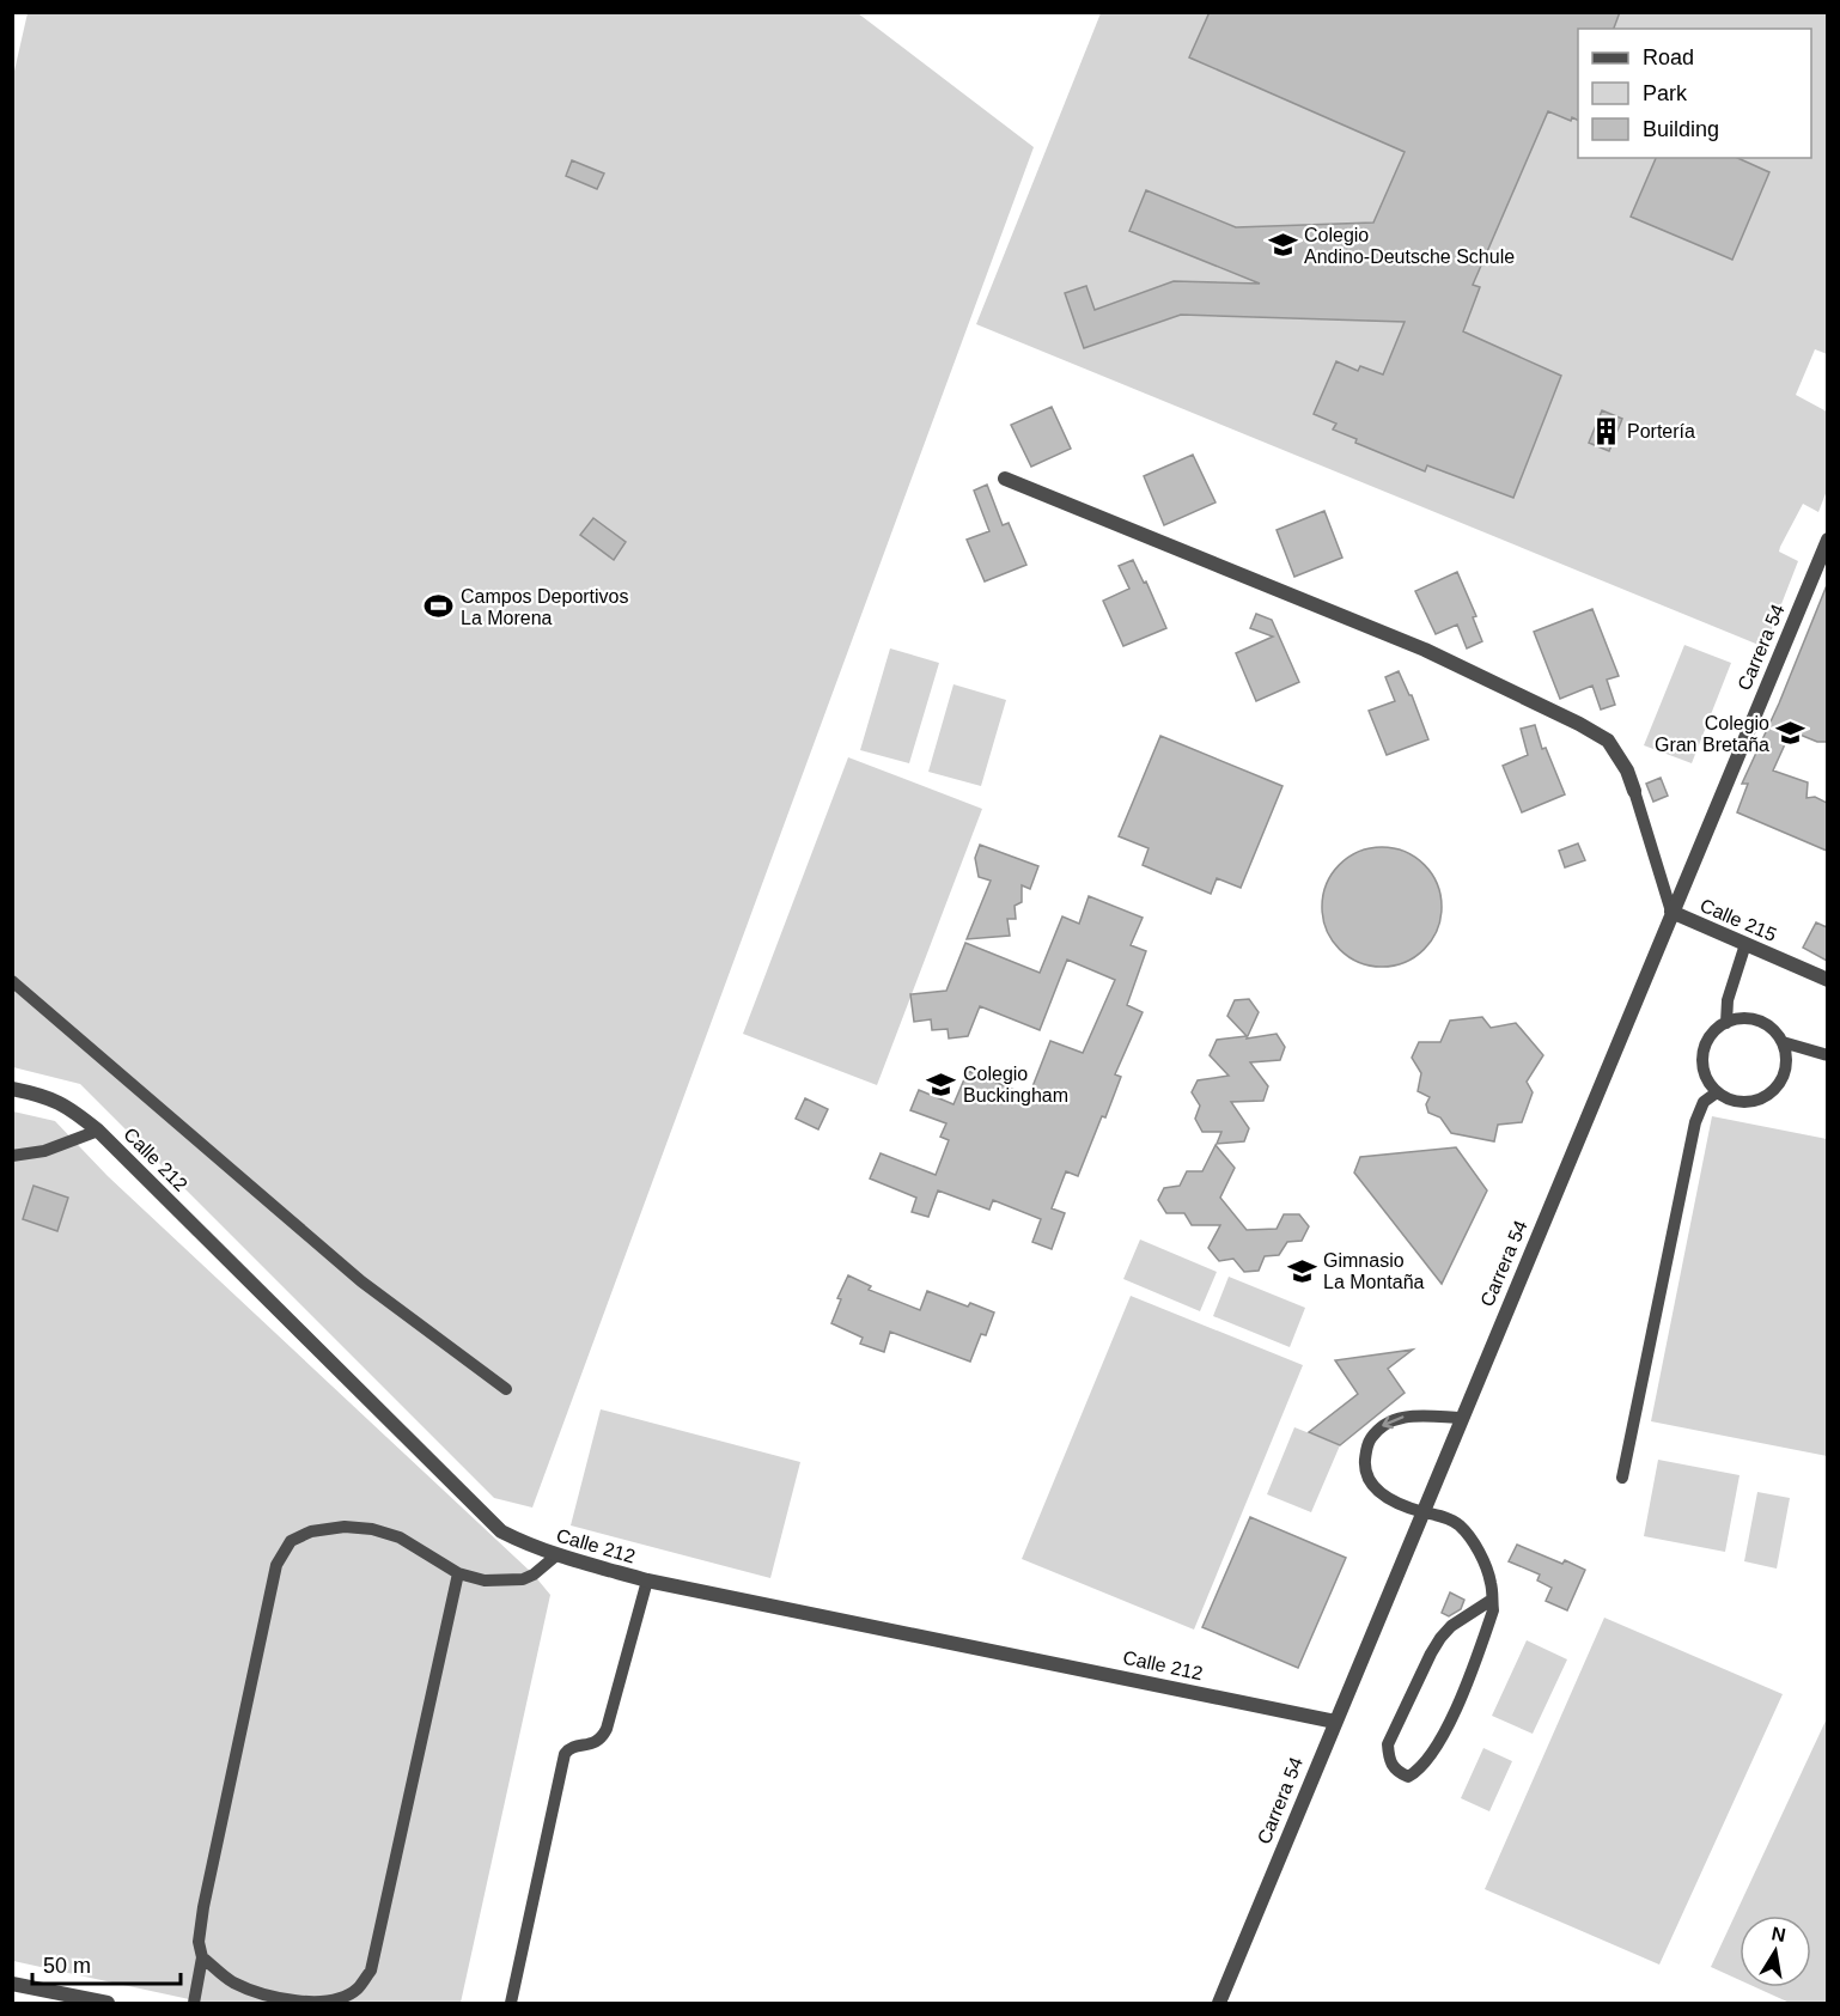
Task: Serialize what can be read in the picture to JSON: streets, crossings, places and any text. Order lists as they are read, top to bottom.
{
  "streets": {
    "street": ["Carrera 54", "Calle 215", "Calle 212"]
  },
  "crossings": [
    ["Carrera 54", "Calle 215"],
    ["Carrera 54", "Calle 212"]
  ],
  "places": {
    "school or university": [
      "Colegio Andino-Deutsche Schule",
      "Colegio Gran Bretaña",
      "Colegio Buckingham",
      "Gimnasio La Montaña"
    ],
    "building": ["Portería"],
    "sports": ["Campos Deportivos La Morena"]
  },
  "legend": ["Road", "Park", "Building"],
  "scale_bar": "50 m",
  "north": "top"
}
